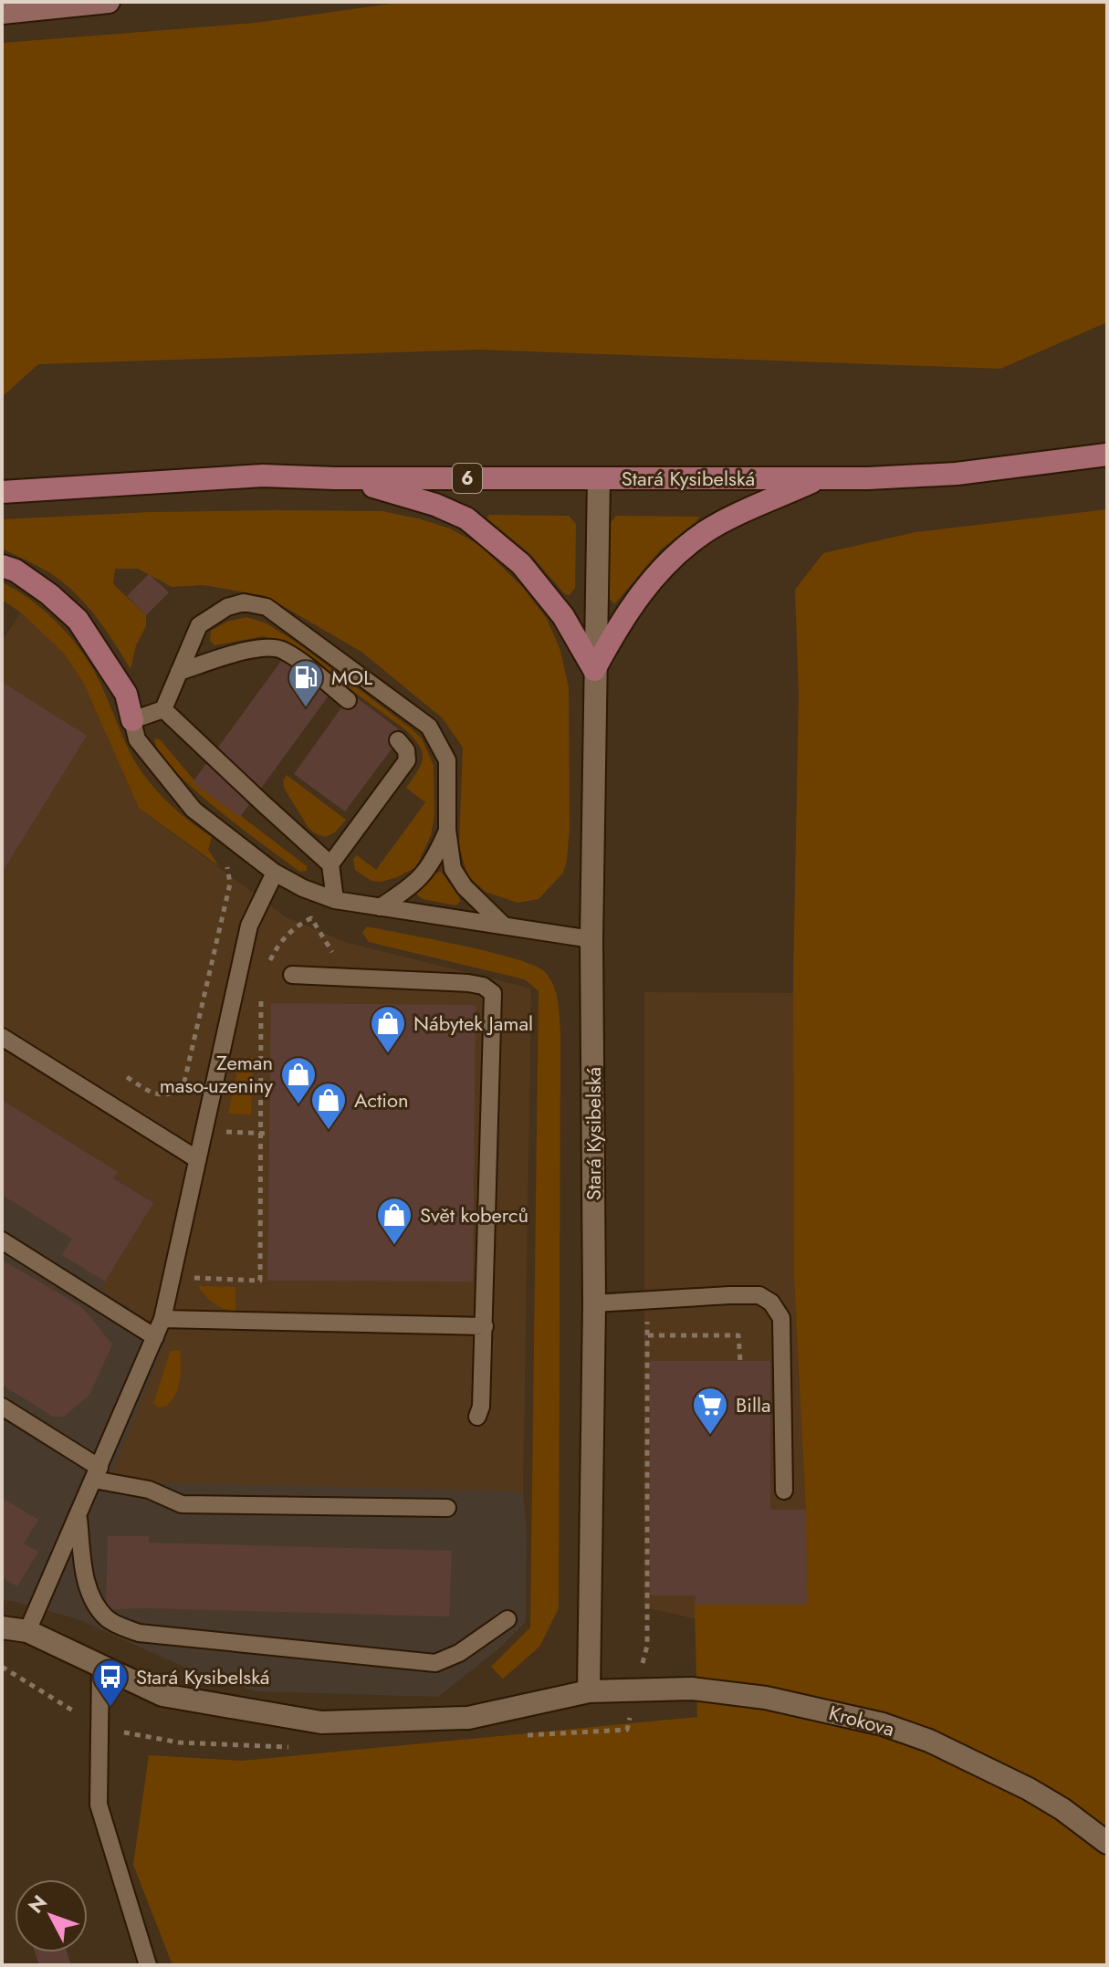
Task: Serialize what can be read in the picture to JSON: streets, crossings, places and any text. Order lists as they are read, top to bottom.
{
  "streets": {
    "main road": ["6", "Stará Kysibelská"],
    "street": ["Krokova"]
  },
  "crossings": [
    ["6", "Stará Kysibelská"],
    ["Stará Kysibelská", "Krokova"]
  ],
  "places": {
    "fuel station": ["MOL"],
    "shop": [
      "Nábytek Jamal",
      "Zeman maso-uzeniny",
      "Action",
      "Svět koberců"
    ],
    "supermarket": ["Billa"],
    "bus stop": ["Stará Kysibelská"]
  },
  "north": "top left"
}
